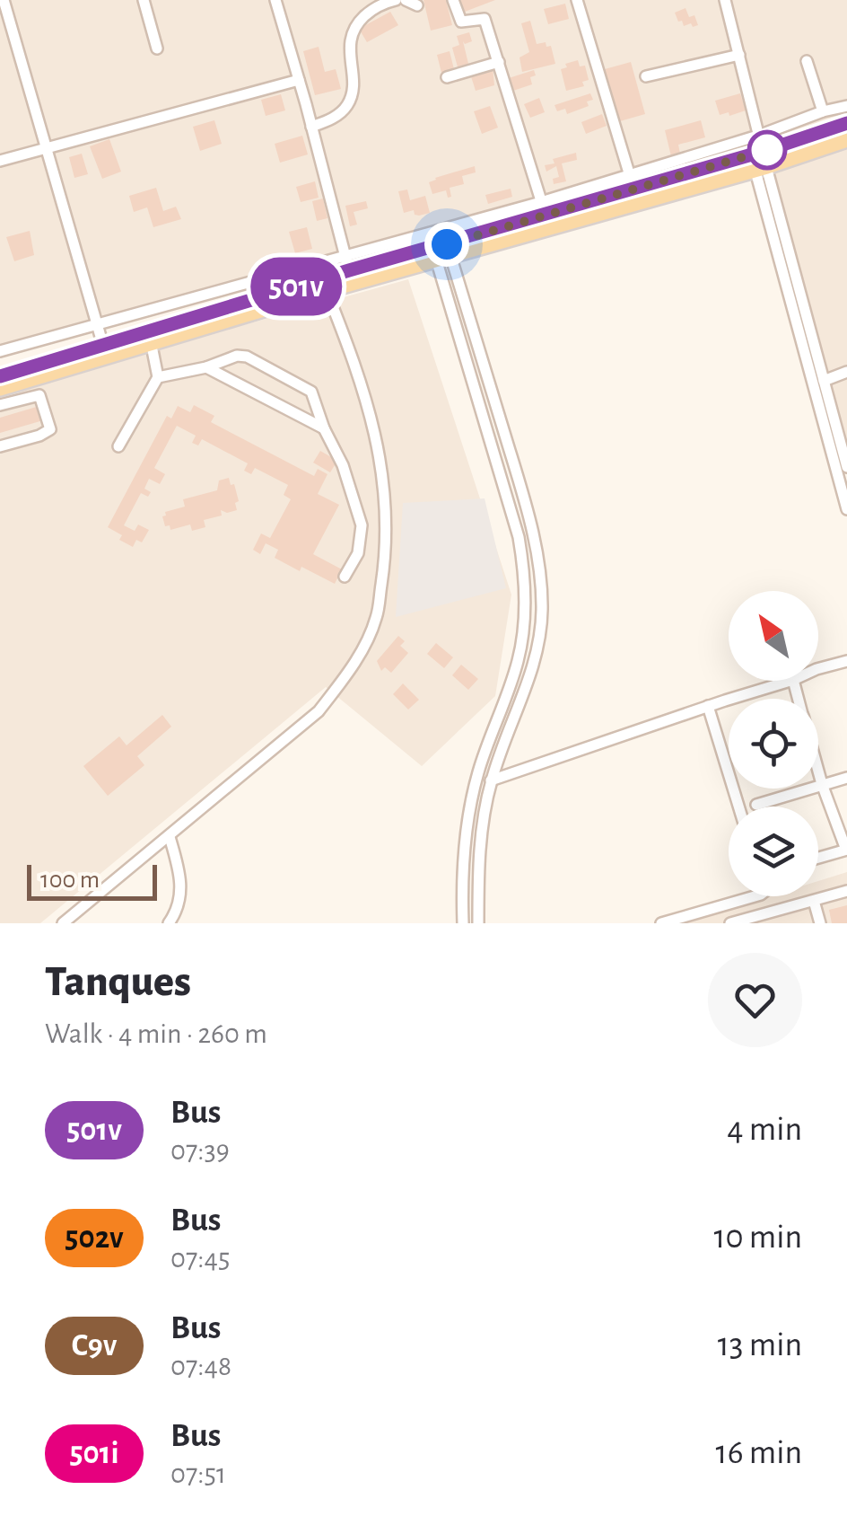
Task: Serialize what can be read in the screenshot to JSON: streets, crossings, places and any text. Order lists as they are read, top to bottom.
{
  "lines": ["bus line 501v"],
  "scale_bar": "100 m",
  "north": "top left",
  "page": {
    "on_map": "501v",
    "scale": "100 m",
    "heading": ["Tanques", "Walk · 4 min · 260 m"],
    "list": [
      {
        "mark": "501v",
        "name": "Bus",
        "note": "07:39",
        "value": "4 min"
      },
      {
        "mark": "502v",
        "name": "Bus",
        "note": "07:45",
        "value": "10 min"
      },
      {
        "mark": "C9v",
        "name": "Bus",
        "note": "07:48",
        "value": "13 min"
      },
      {
        "mark": "501i",
        "name": "Bus",
        "note": "07:51",
        "value": "16 min"
      }
    ]
  }
}
